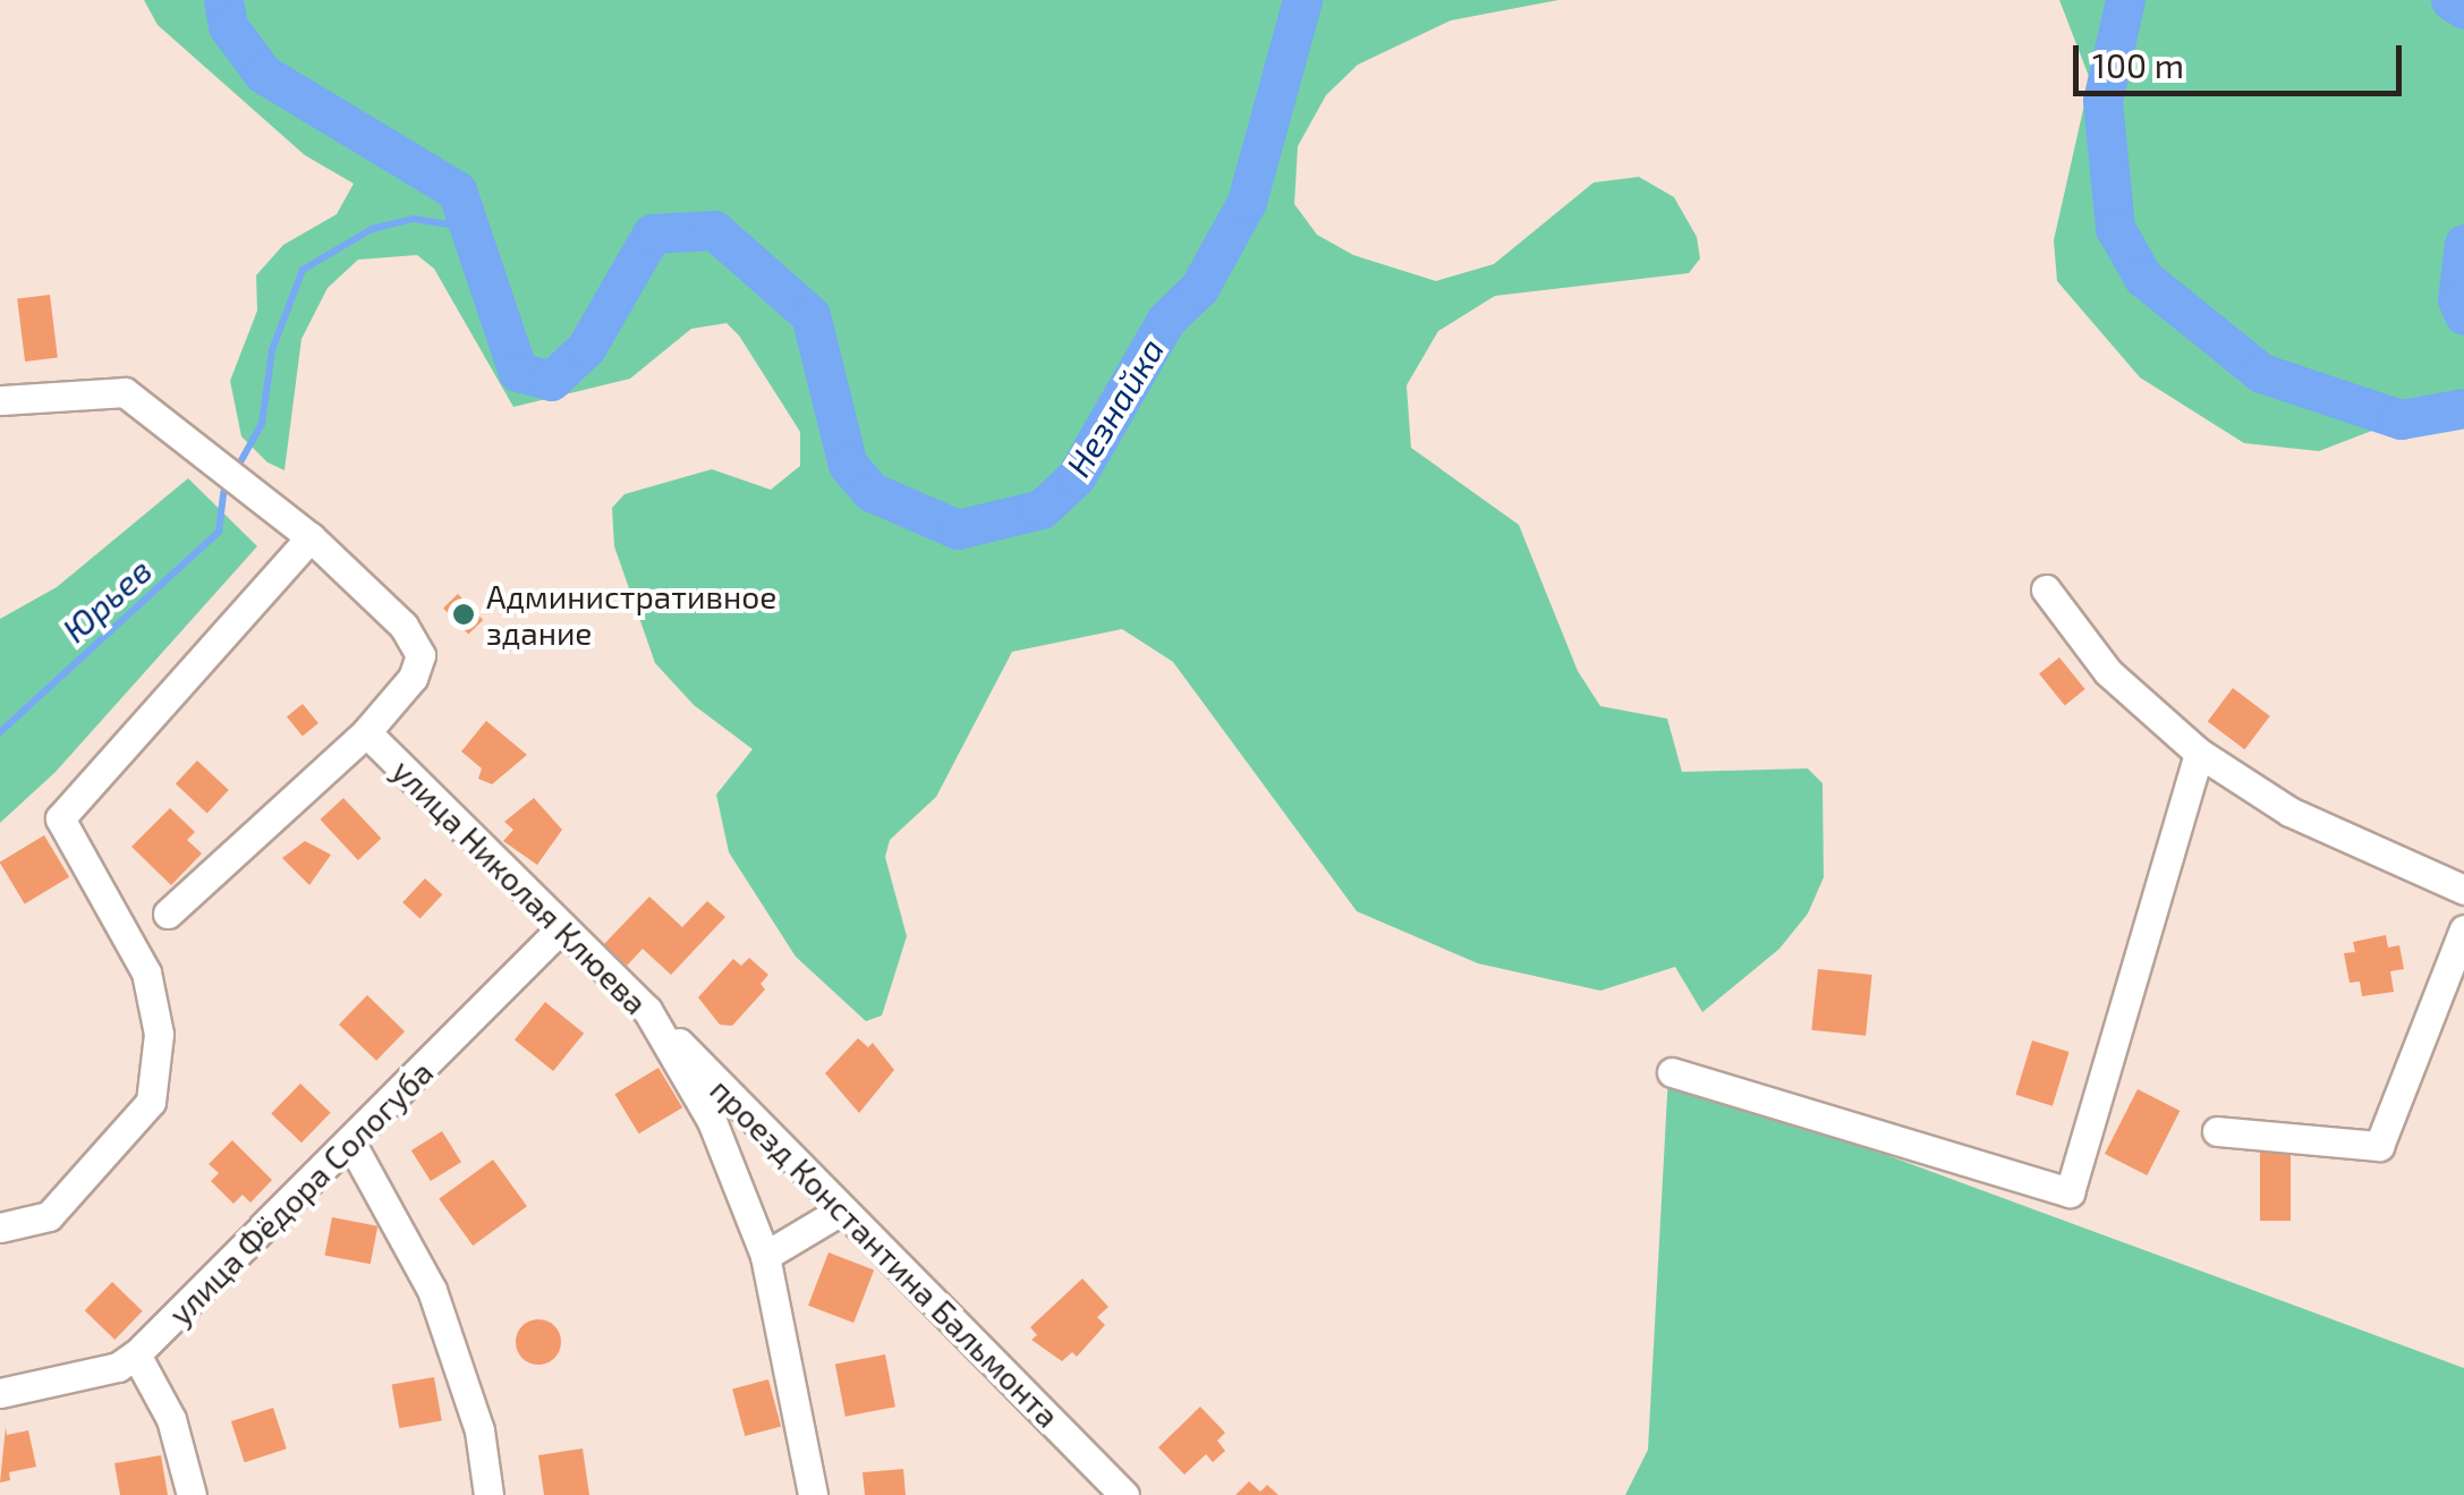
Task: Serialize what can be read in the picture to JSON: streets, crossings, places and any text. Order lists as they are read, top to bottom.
{
  "streets": {
    "street": ["улица Николая Клюева", "улица Фёдора Сологуба", "проезд Константина Бальмонта"]
  },
  "crossings": [
    ["улица Николая Клюева", "улица Фёдора Сологуба"],
    ["улица Николая Клюева", "проезд Константина Бальмонта"]
  ],
  "water": ["Незнайка", "Юрьев"],
  "places": ["Административное здание"],
  "scale_bar": "100 m"
}
